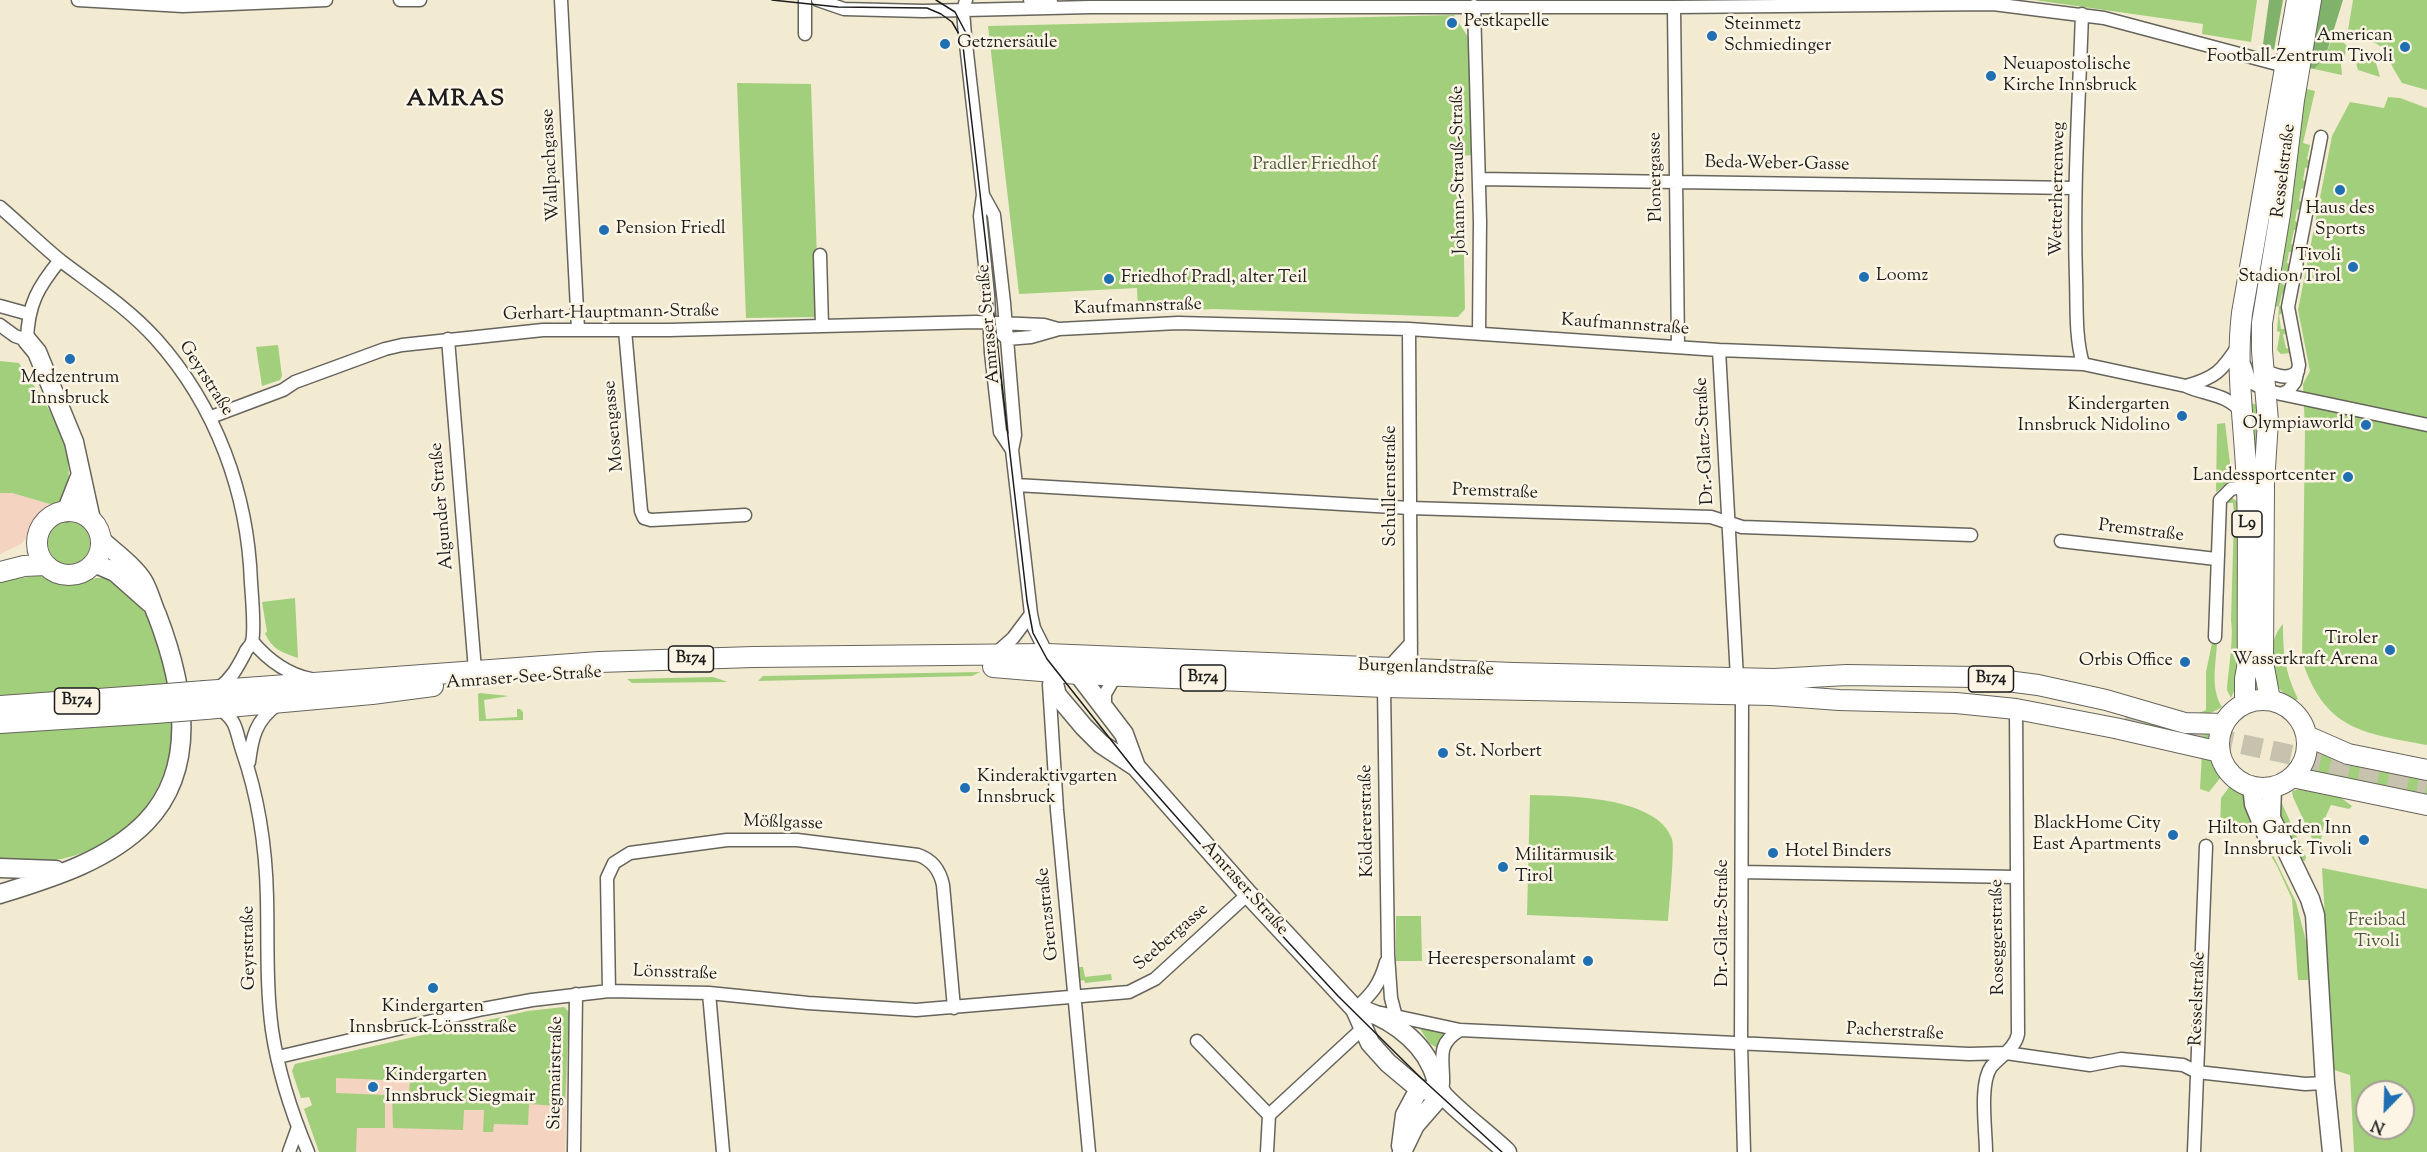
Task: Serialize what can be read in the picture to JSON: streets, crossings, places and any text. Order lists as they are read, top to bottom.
{
  "streets": {
    "main road": [
      "Resselstraße",
      "L9",
      "B174",
      "Burgenlandstraße",
      "Amraser-See-Straße"
    ],
    "street": [
      "Wallpachgasse",
      "Beda-Weber-Gasse",
      "Johann-Strauß-Straße",
      "Plonergasse",
      "Wetterherrenweg",
      "Kaufmannstraße",
      "Gerhart-Hauptmann-Straße",
      "Amraser Straße",
      "Geyrstraße",
      "Mosengasse",
      "Dr.-Glatz-Straße",
      "Schullernstraße",
      "Premstraße",
      "Algunder Straße",
      "Köldererstraße",
      "Mößlgasse",
      "Grenzstraße",
      "Roseggerstraße",
      "Seebergasse",
      "Lönsstraße",
      "Pacherstraße",
      "Siegmairstraße"
    ]
  },
  "crossings": [
    ["Wallpachgasse", "Gerhart-Hauptmann-Straße"],
    ["Beda-Weber-Gasse", "Johann-Strauß-Straße"],
    ["Beda-Weber-Gasse", "Plonergasse"],
    ["Beda-Weber-Gasse", "Wetterherrenweg"],
    ["Johann-Strauß-Straße", "Kaufmannstraße"],
    ["Resselstraße", "Kaufmannstraße"],
    ["Resselstraße", "B174"],
    ["Resselstraße", "Pacherstraße"],
    ["Plonergasse", "Kaufmannstraße"],
    ["Wetterherrenweg", "Kaufmannstraße"],
    ["Kaufmannstraße", "Gerhart-Hauptmann-Straße"],
    ["Kaufmannstraße", "Amraser Straße"],
    ["Kaufmannstraße", "Dr.-Glatz-Straße"],
    ["Kaufmannstraße", "Schullernstraße"],
    ["Gerhart-Hauptmann-Straße", "Amraser Straße"],
    ["Gerhart-Hauptmann-Straße", "Geyrstraße"],
    ["Gerhart-Hauptmann-Straße", "Mosengasse"],
    ["Gerhart-Hauptmann-Straße", "Algunder Straße"],
    ["Amraser Straße", "Premstraße"],
    ["Amraser Straße", "Burgenlandstraße"],
    ["Amraser Straße", "Amraser-See-Straße"],
    ["Amraser Straße", "Köldererstraße"],
    ["Amraser Straße", "Grenzstraße"],
    ["Amraser Straße", "Seebergasse"],
    ["Amraser Straße", "Pacherstraße"],
    ["Geyrstraße", "Amraser-See-Straße"],
    ["Geyrstraße", "Lönsstraße"],
    ["Dr.-Glatz-Straße", "Premstraße"],
    ["Dr.-Glatz-Straße", "Burgenlandstraße"],
    ["Dr.-Glatz-Straße", "Pacherstraße"],
    ["Schullernstraße", "Premstraße"],
    ["Schullernstraße", "Burgenlandstraße"],
    ["Algunder Straße", "Amraser-See-Straße"],
    ["B174", "Burgenlandstraße"],
    ["B174", "Roseggerstraße"],
    ["Burgenlandstraße", "Amraser-See-Straße"],
    ["Burgenlandstraße", "Köldererstraße"],
    ["Burgenlandstraße", "Grenzstraße"],
    ["Amraser-See-Straße", "Grenzstraße"],
    ["Köldererstraße", "Pacherstraße"],
    ["Mößlgasse", "Lönsstraße"],
    ["Grenzstraße", "Seebergasse"],
    ["Grenzstraße", "Lönsstraße"],
    ["Roseggerstraße", "Pacherstraße"],
    ["Seebergasse", "Lönsstraße"],
    ["Lönsstraße", "Siegmairstraße"]
  ],
  "districts": ["AMRAS"],
  "parks": ["Pradler Friedhof", "Freibad Tivoli"],
  "places": [
    "Pestkapelle",
    "Steinmetz Schmiedinger",
    "Getznersäule",
    "American Football-Zentrum Tivoli",
    "Neuapostolische Kirche Innsbruck",
    "Haus des Sports",
    "Pension Friedl",
    "Tivoli Stadion Tirol",
    "Loomz",
    "Friedhof Pradl, alter Teil",
    "Medzentrum Innsbruck",
    "Kindergarten Innsbruck Nidolino",
    "Olympiaworld",
    "Landessportcenter",
    "Tiroler Wasserkraft Arena",
    "Orbis Office",
    "St. Norbert",
    "Kinderaktivgarten Innsbruck",
    "BlackHome City East Apartments",
    "Hilton Garden Inn Innsbruck Tivoli",
    "Hotel Binders",
    "Militärmusik Tirol",
    "Heerespersonalamt",
    "Kindergarten Innsbruck Lönsstraße",
    "Kindergarten Innsbruck Siegmair"
  ],
  "north": "bottom left"
}
